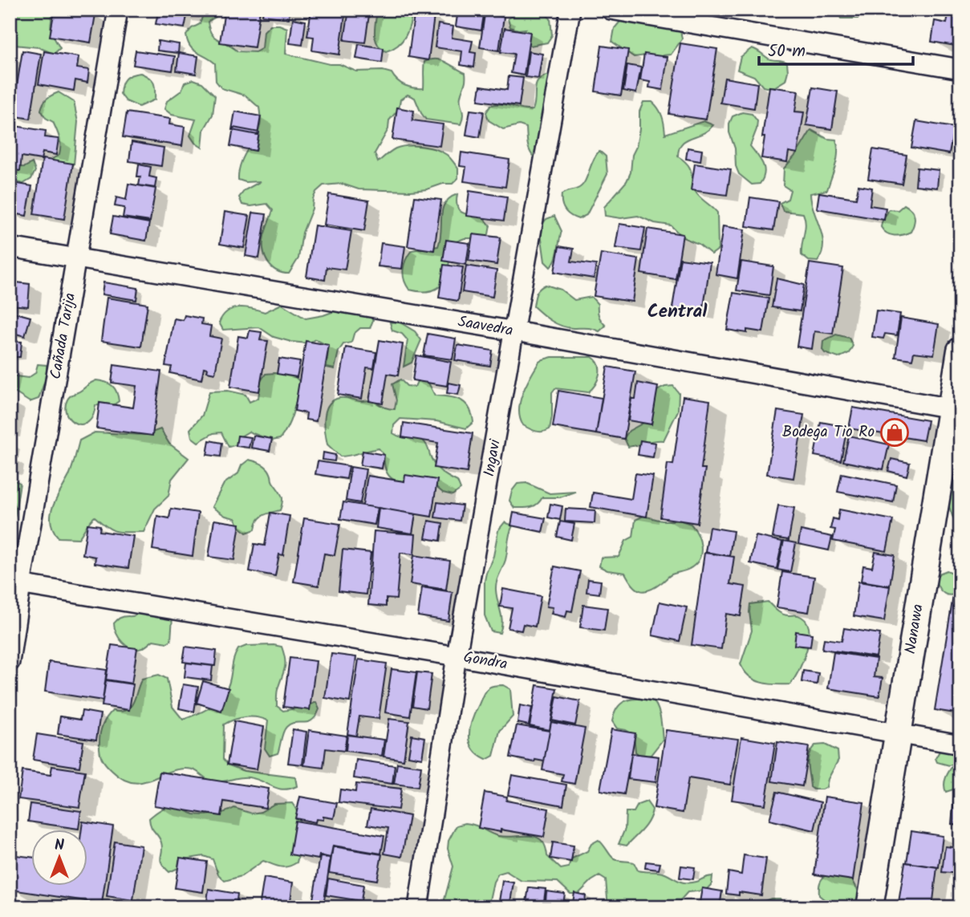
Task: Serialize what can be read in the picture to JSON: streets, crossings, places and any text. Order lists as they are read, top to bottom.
{
  "streets": {
    "street": [
      "Saavedra",
      "Cañada Tarija",
      "Ingavi",
      "Nanawa",
      "Gondra"
    ]
  },
  "crossings": [
    ["Saavedra", "Cañada Tarija"],
    ["Saavedra", "Ingavi"],
    ["Saavedra", "Nanawa"],
    ["Cañada Tarija", "Gondra"],
    ["Ingavi", "Gondra"],
    ["Nanawa", "Gondra"]
  ],
  "districts": ["Central"],
  "places": {
    "shop": ["Bodega Tio Ro"]
  },
  "scale_bar": "50 m",
  "north": "top"
}
